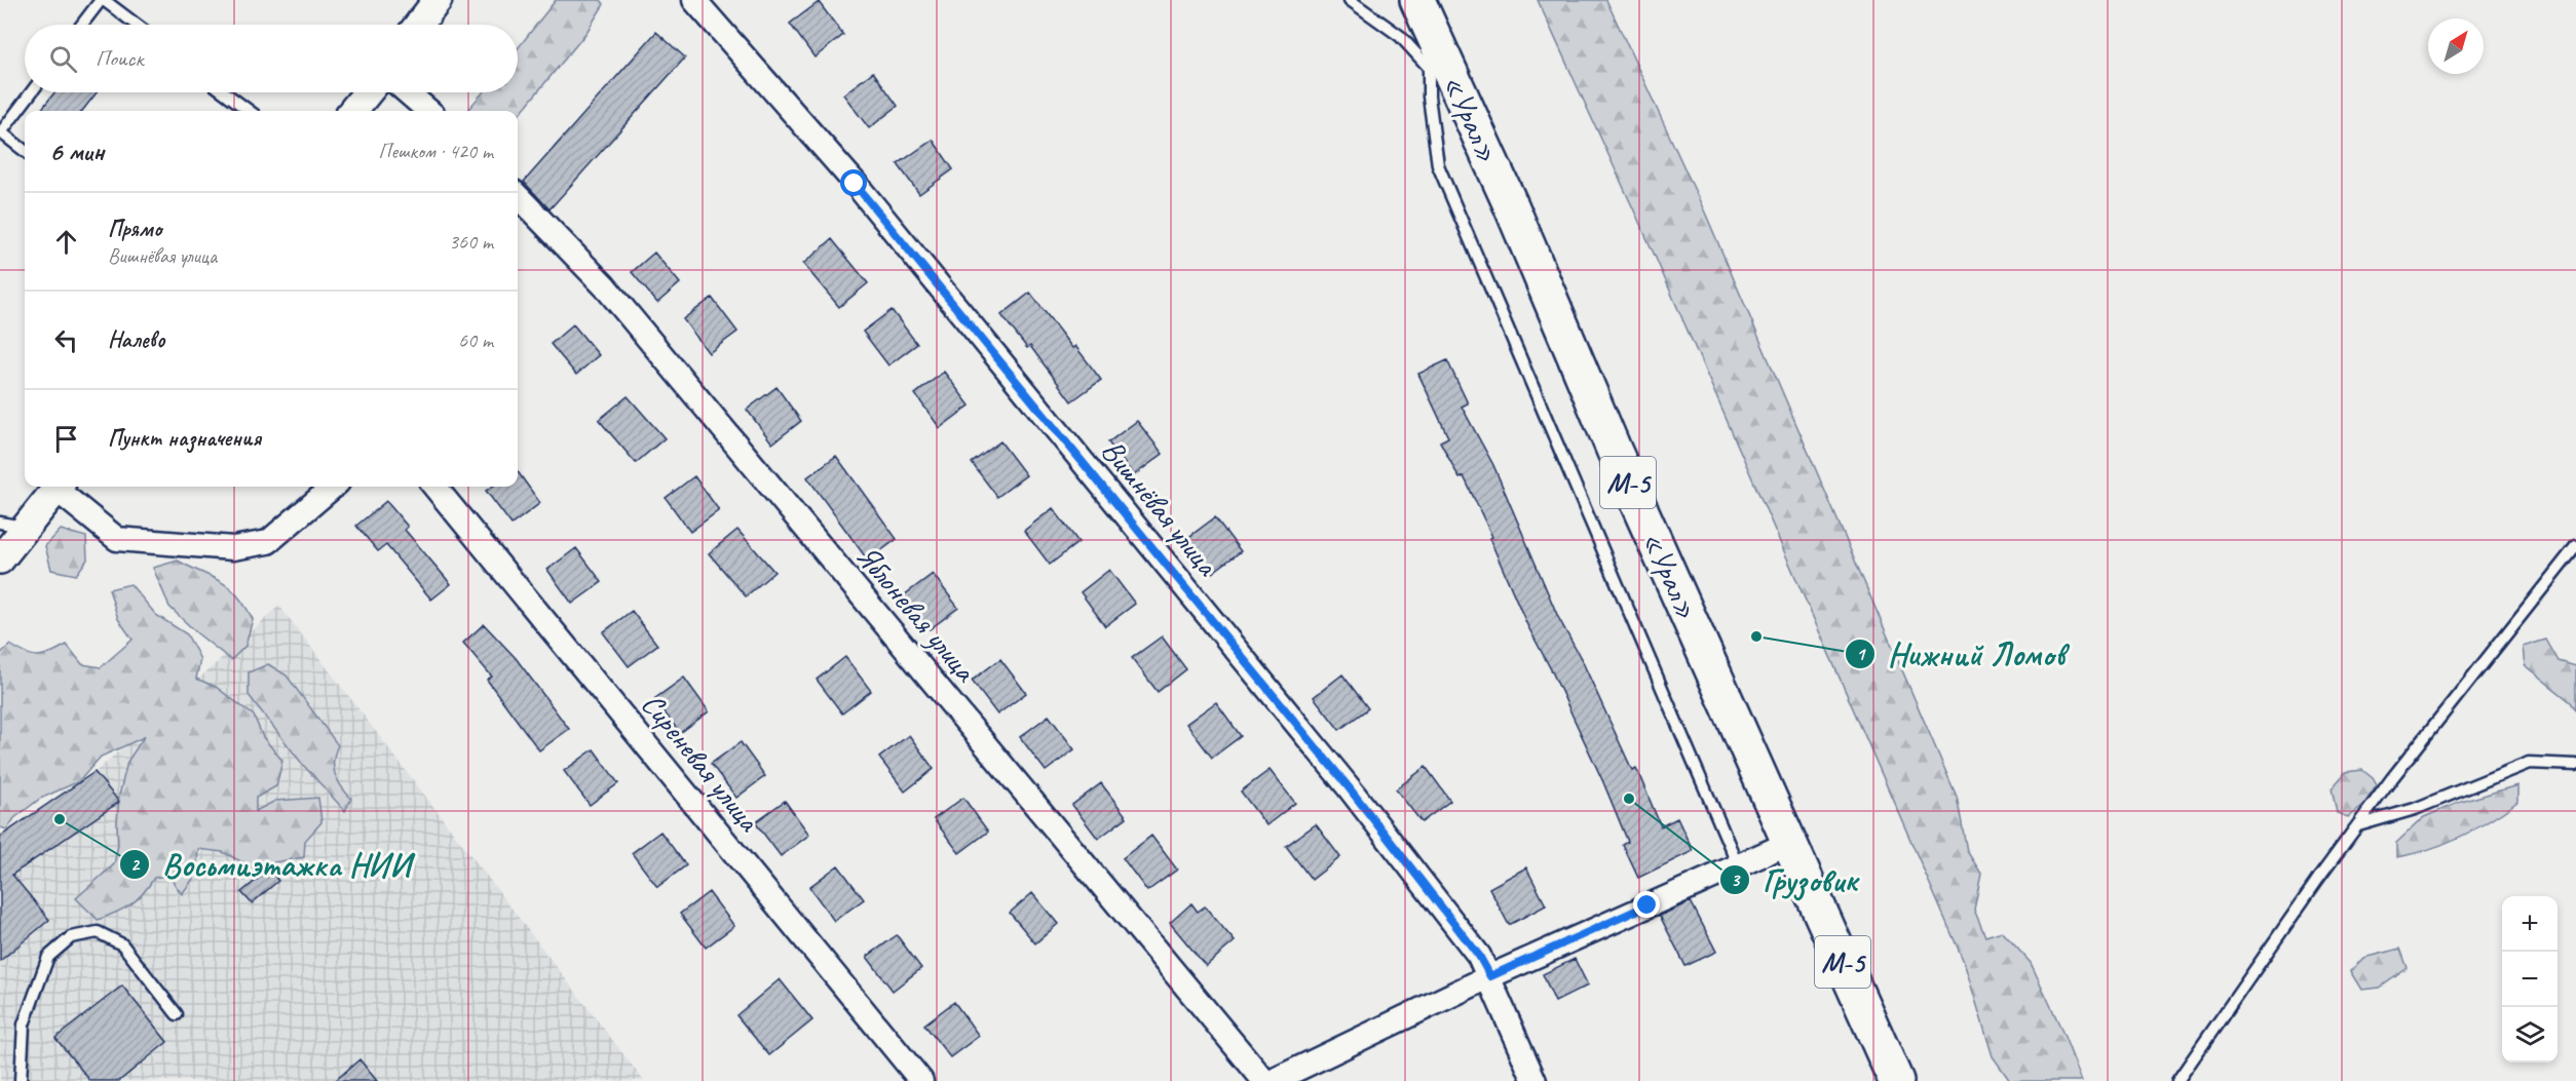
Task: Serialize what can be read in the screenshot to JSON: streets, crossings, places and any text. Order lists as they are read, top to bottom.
{
  "streets": {
    "highway": ["«Урал»", "М-5"],
    "street": ["Вишнёвая улица", "Яблоневая улица", "Сиреневая улица"]
  },
  "places": ["Нижний Ломов", "Грузовик", "Восьмиэтажка НИИ"],
  "north": "top right",
  "page": {
    "search": "Поиск",
    "heading": ["6 мин", "Пешком · 420 m"],
    "list": [
      ["Прямо", "Вишнёвая улица", "360 m"],
      ["Налево", "60 m"],
      "Пункт назначения"
    ],
    "map_buttons": ["+", "−"]
  }
}
